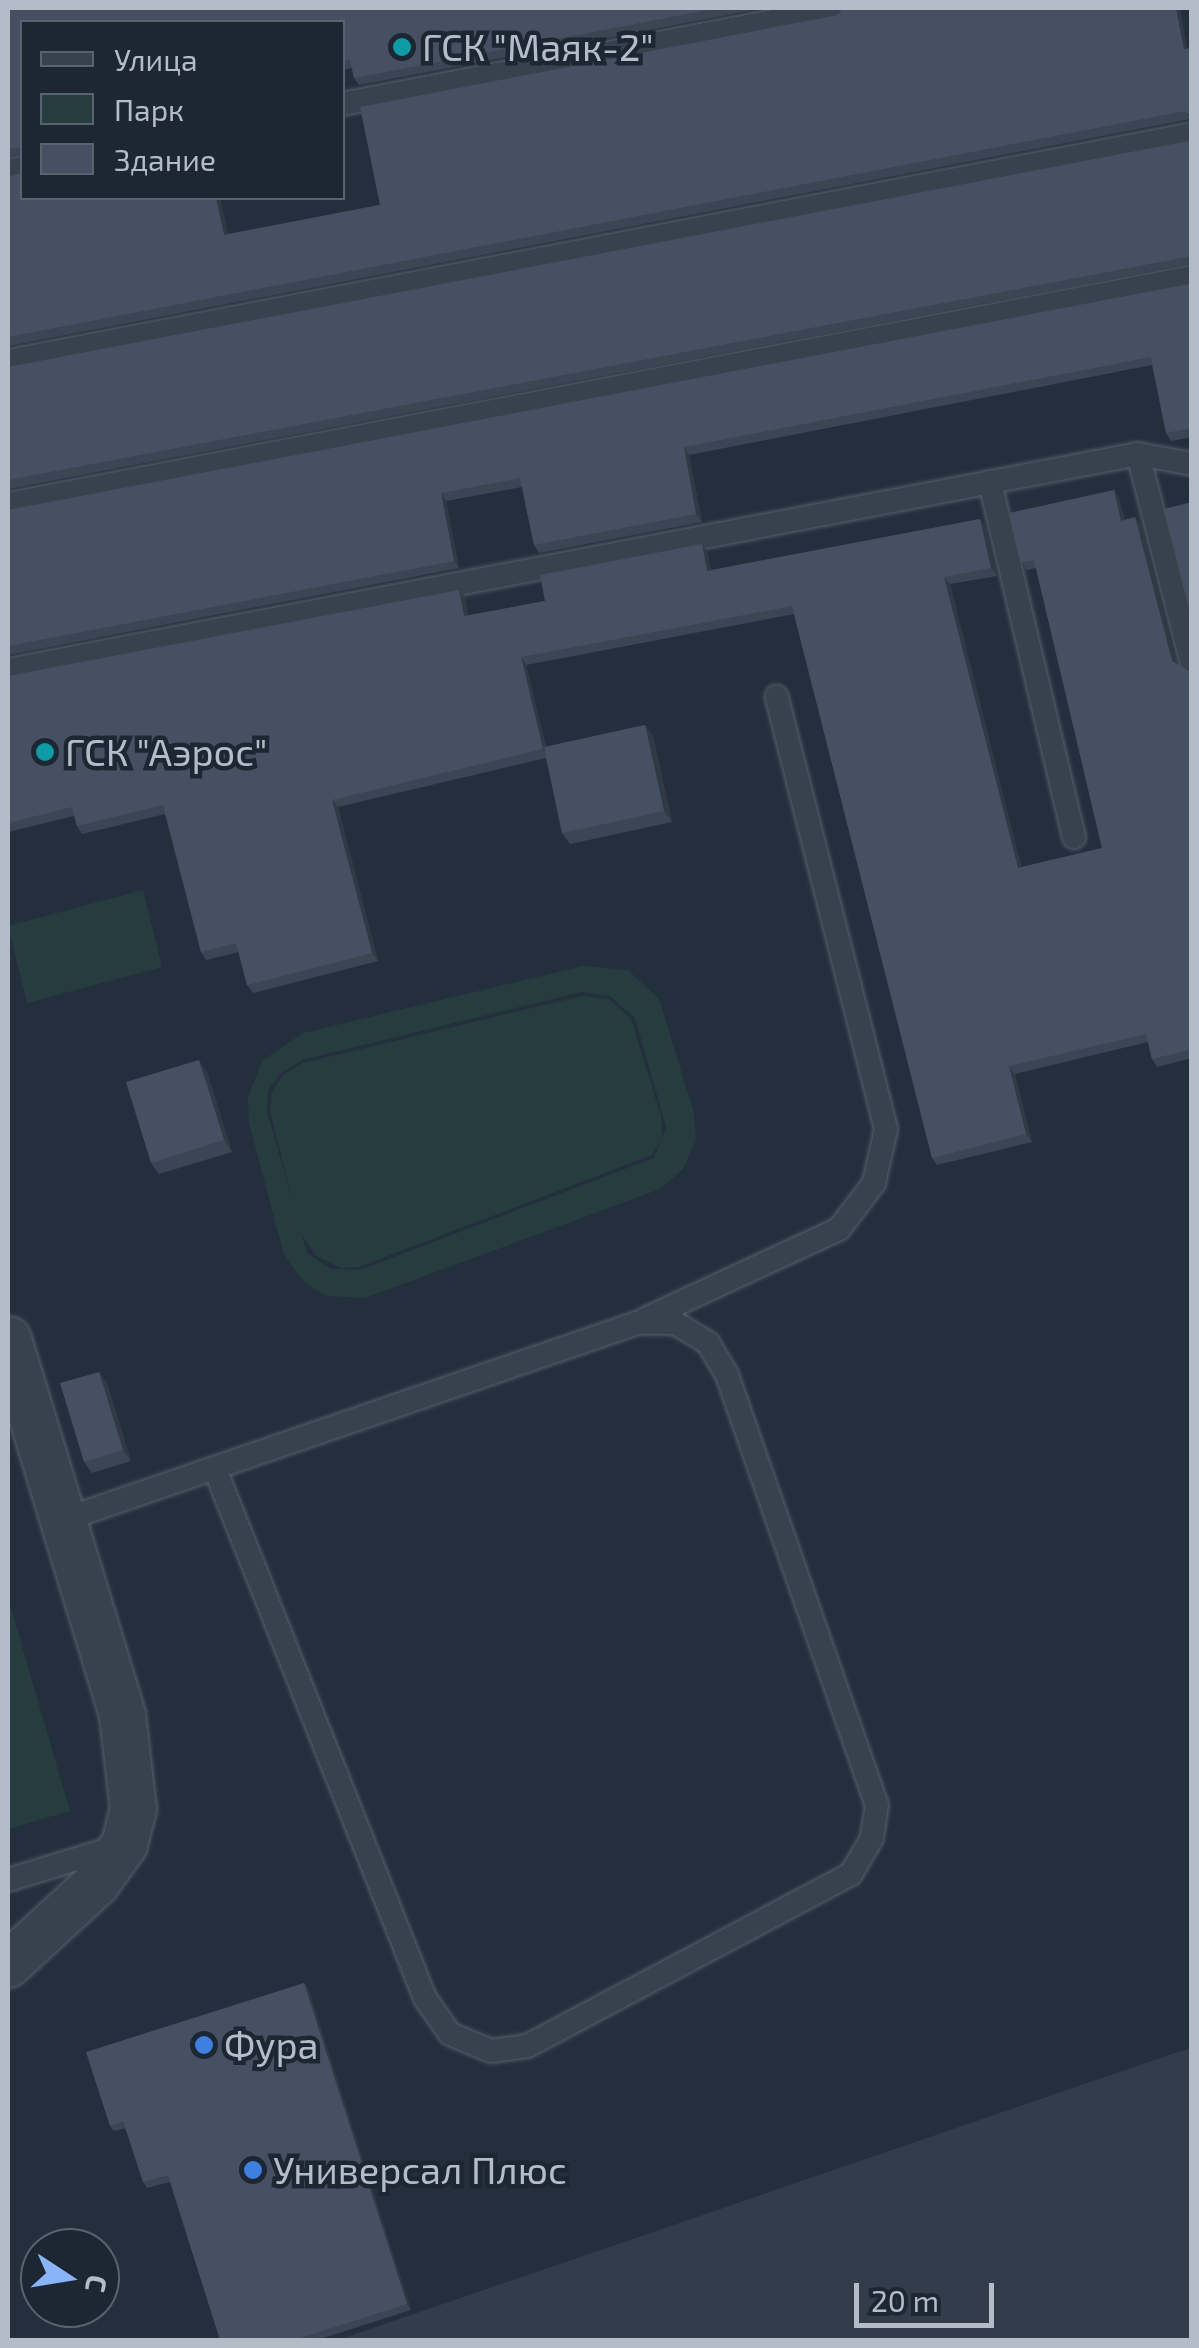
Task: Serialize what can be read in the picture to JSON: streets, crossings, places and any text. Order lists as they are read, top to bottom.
{
  "places": [
    "ГСК \"Маяк-2\"",
    "ГСК \"Аэрос\"",
    "Фура",
    "Универсал Плюс"
  ],
  "legend": ["Улица", "Парк", "Здание"],
  "scale_bar": "20 m",
  "north": "right"
}
